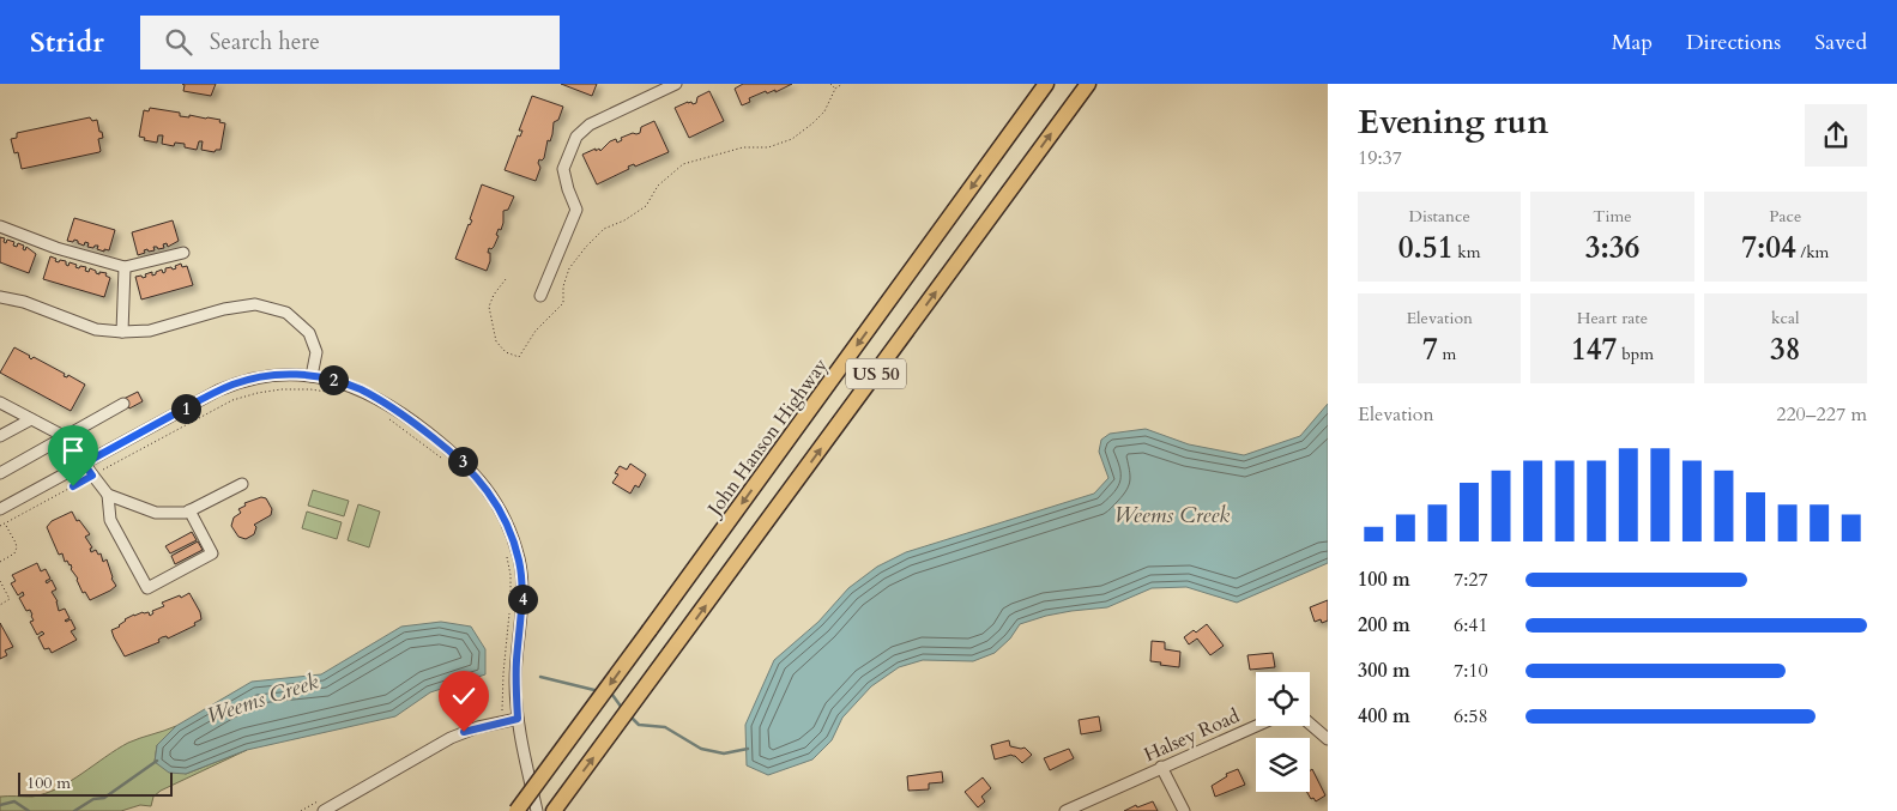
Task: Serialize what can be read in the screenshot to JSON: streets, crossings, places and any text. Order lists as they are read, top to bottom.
{
  "streets": {
    "highway": ["US 50", "John Hanson Highway"],
    "street": ["Halsey Road"]
  },
  "water": ["Weems Creek"],
  "scale_bar": "100 m",
  "page": {
    "header": "Stridr",
    "search": "Search here",
    "nav": ["Map", "Directions", "Saved"],
    "heading": ["Evening run", "19:37"],
    "stats": [
      ["Distance", "0.51 km"],
      ["Time", "3:36"],
      ["Pace", "7:04 /km"],
      ["Elevation", "7 m"],
      ["Heart rate", "147 bpm"],
      ["kcal", "38"]
    ],
    "pins": [
      "2",
      "1",
      "3",
      "4"
    ],
    "chart": ["Elevation", "220–227 m"],
    "list": [
      {
        "name": "100 m",
        "note": "7:27"
      },
      {
        "name": "200 m",
        "note": "6:41"
      },
      {
        "name": "300 m",
        "note": "7:10"
      },
      {
        "name": "400 m",
        "note": "6:58"
      }
    ],
    "scale": "100 m"
  }
}
